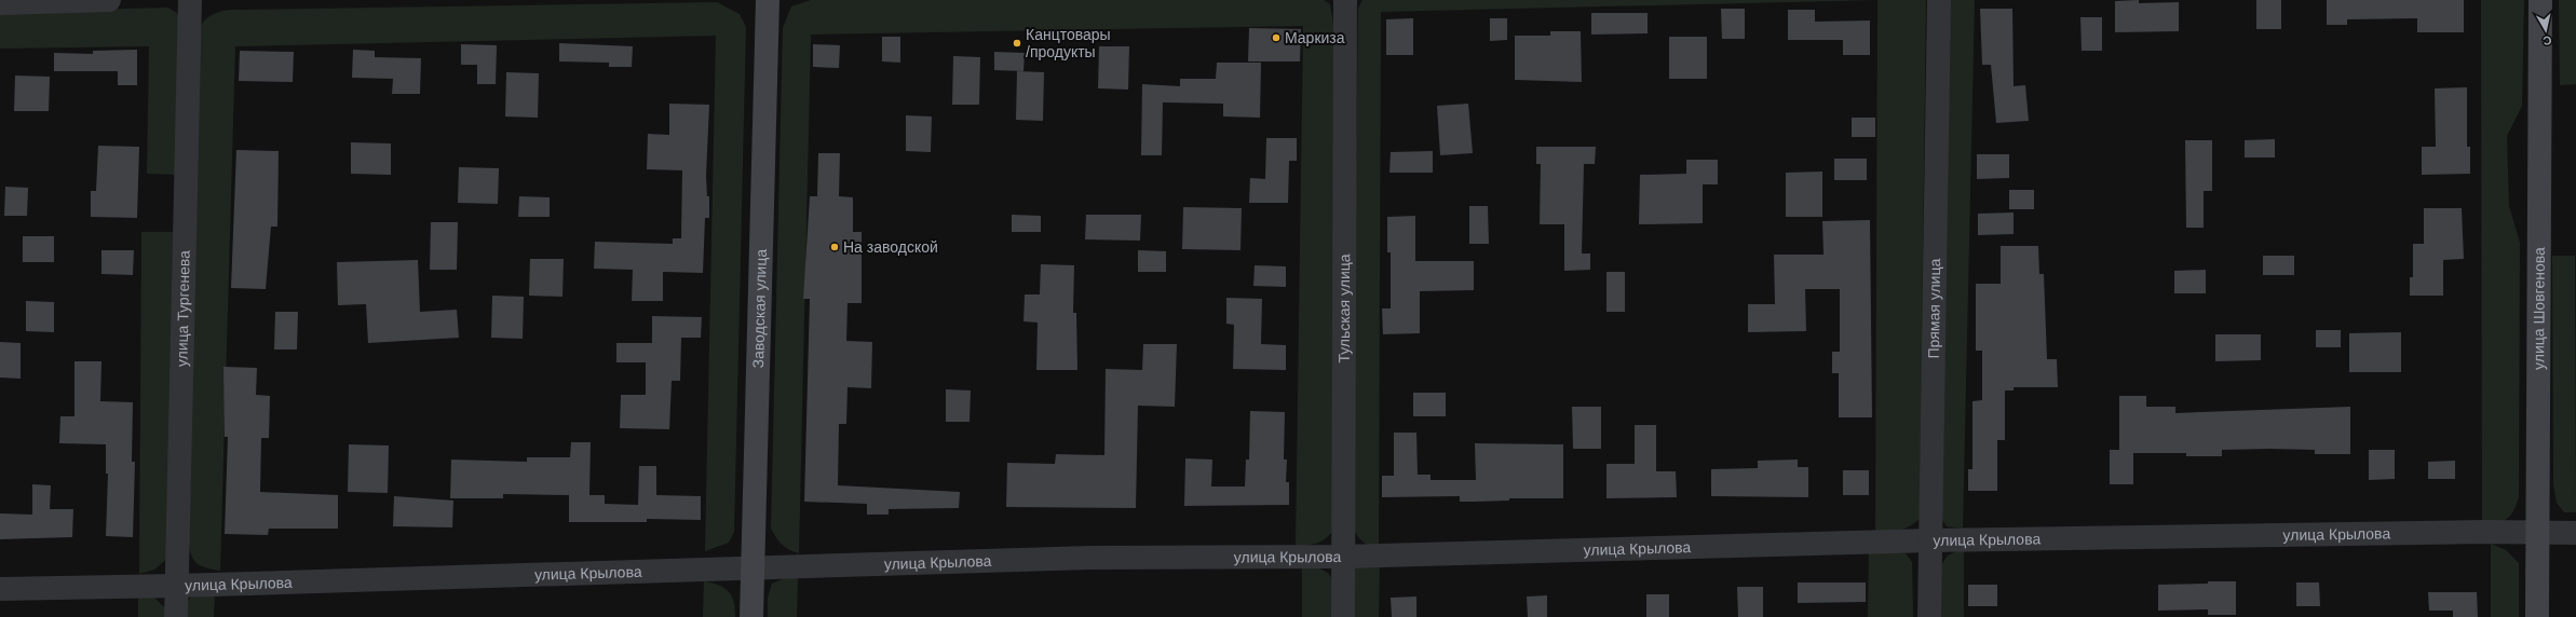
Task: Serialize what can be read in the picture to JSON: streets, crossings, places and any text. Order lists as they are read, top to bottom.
{
  "streets": {
    "main road": ["Заводская улица", "улица Шовгенова"],
    "street": [
      "улица Тургенева",
      "Тульская улица",
      "Прямая улица",
      "улица Крылова"
    ]
  },
  "crossings": [
    ["улица Тургенева", "улица Крылова"],
    ["Заводская улица", "улица Крылова"],
    ["Тульская улица", "улица Крылова"],
    ["Прямая улица", "улица Крылова"],
    ["улица Шовгенова", "улица Крылова"]
  ],
  "places": ["Маркиза", "Канцтовары /продукты", "На заводской"],
  "north": "bottom"
}
